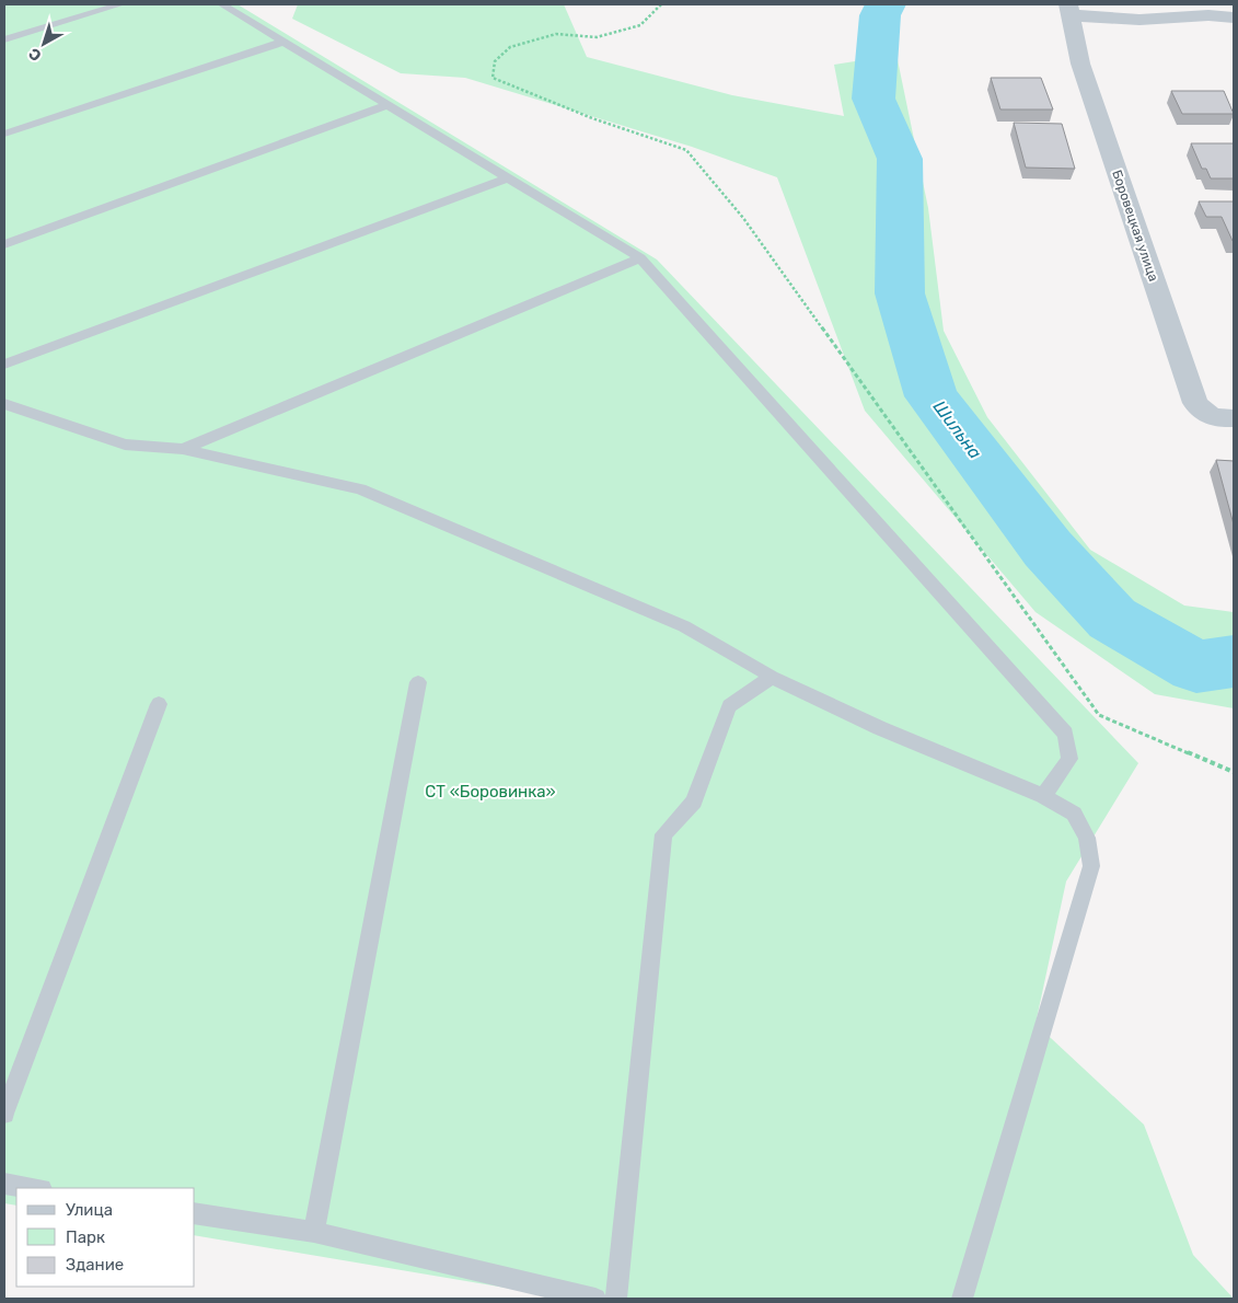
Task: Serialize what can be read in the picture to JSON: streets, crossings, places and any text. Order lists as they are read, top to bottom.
{
  "streets": {
    "street": ["Боровецкая улица"]
  },
  "water": ["Шильна"],
  "parks": ["СТ «Боровинка»"],
  "legend": ["Улица", "Парк", "Здание"],
  "north": "bottom left"
}
